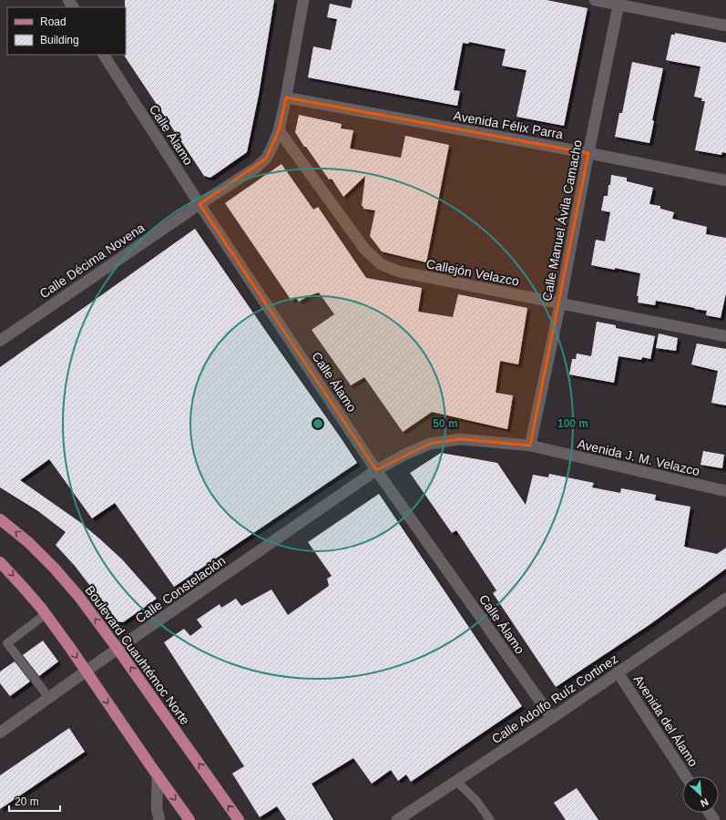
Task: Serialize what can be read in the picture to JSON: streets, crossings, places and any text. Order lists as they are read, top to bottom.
{
  "streets": {
    "main road": ["Boulevard Cuauhtémoc Norte"],
    "street": [
      "Avenida Félix Parra",
      "Calle Álamo",
      "Calle Manuel Ávila Camacho",
      "Calle Décima Novena",
      "Callejón Velazco",
      "Avenida J. M. Velazco",
      "Calle Constelación",
      "Calle Adolfo Ruíz Cortinez",
      "Avenida del Álamo"
    ]
  },
  "crossings": [
    ["Avenida Félix Parra", "Calle Manuel Ávila Camacho"],
    ["Avenida Félix Parra", "Calle Décima Novena"],
    ["Calle Álamo", "Calle Décima Novena"],
    ["Calle Álamo", "Avenida J. M. Velazco"],
    ["Calle Álamo", "Calle Constelación"],
    ["Calle Álamo", "Calle Adolfo Ruíz Cortinez"],
    ["Calle Manuel Ávila Camacho", "Callejón Velazco"],
    ["Calle Manuel Ávila Camacho", "Avenida J. M. Velazco"],
    ["Calle Décima Novena", "Callejón Velazco"],
    ["Avenida J. M. Velazco", "Calle Constelación"],
    ["Calle Constelación", "Boulevard Cuauhtémoc Norte"],
    ["Calle Adolfo Ruíz Cortinez", "Avenida del Álamo"]
  ],
  "legend": ["Road", "Building"],
  "scale_bar": "20 m",
  "north": "bottom right",
  "rings": ["50 m", "100 m"]
}
